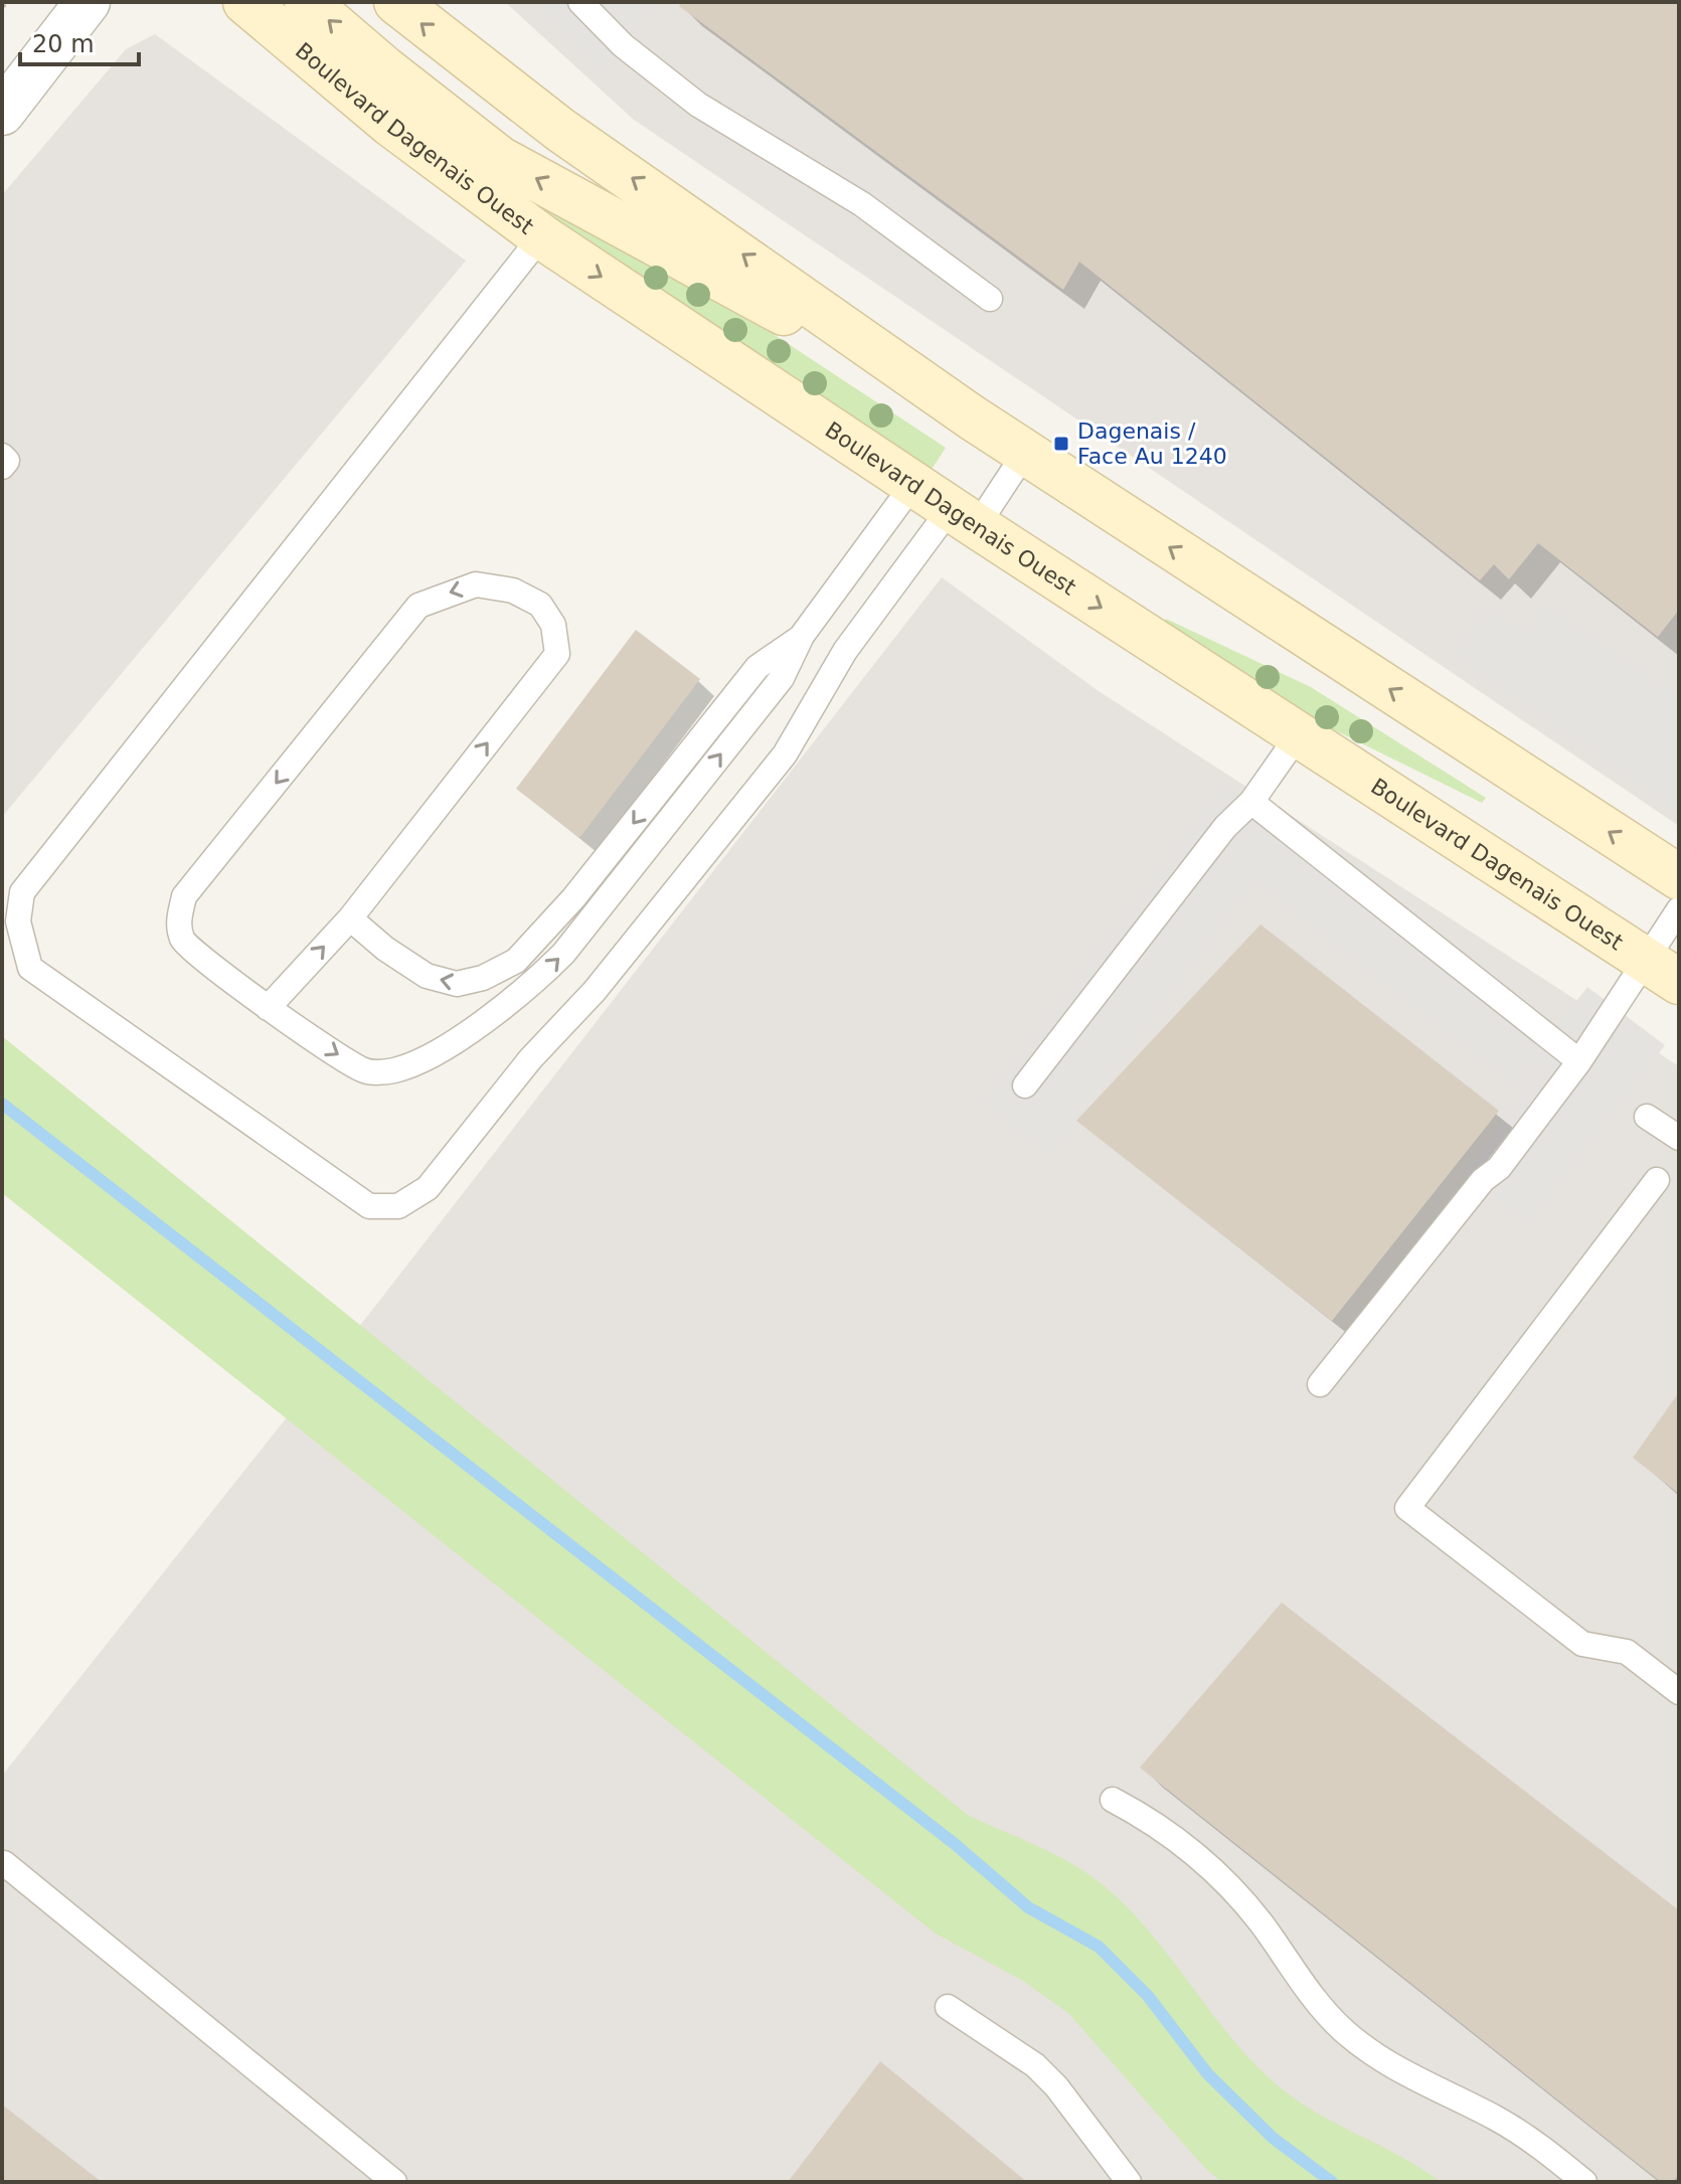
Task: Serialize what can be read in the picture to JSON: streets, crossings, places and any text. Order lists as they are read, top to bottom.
{
  "streets": {
    "main road": ["Boulevard Dagenais Ouest"]
  },
  "places": {
    "transit": ["Dagenais / Face Au 1240"]
  },
  "scale_bar": "20 m"
}
